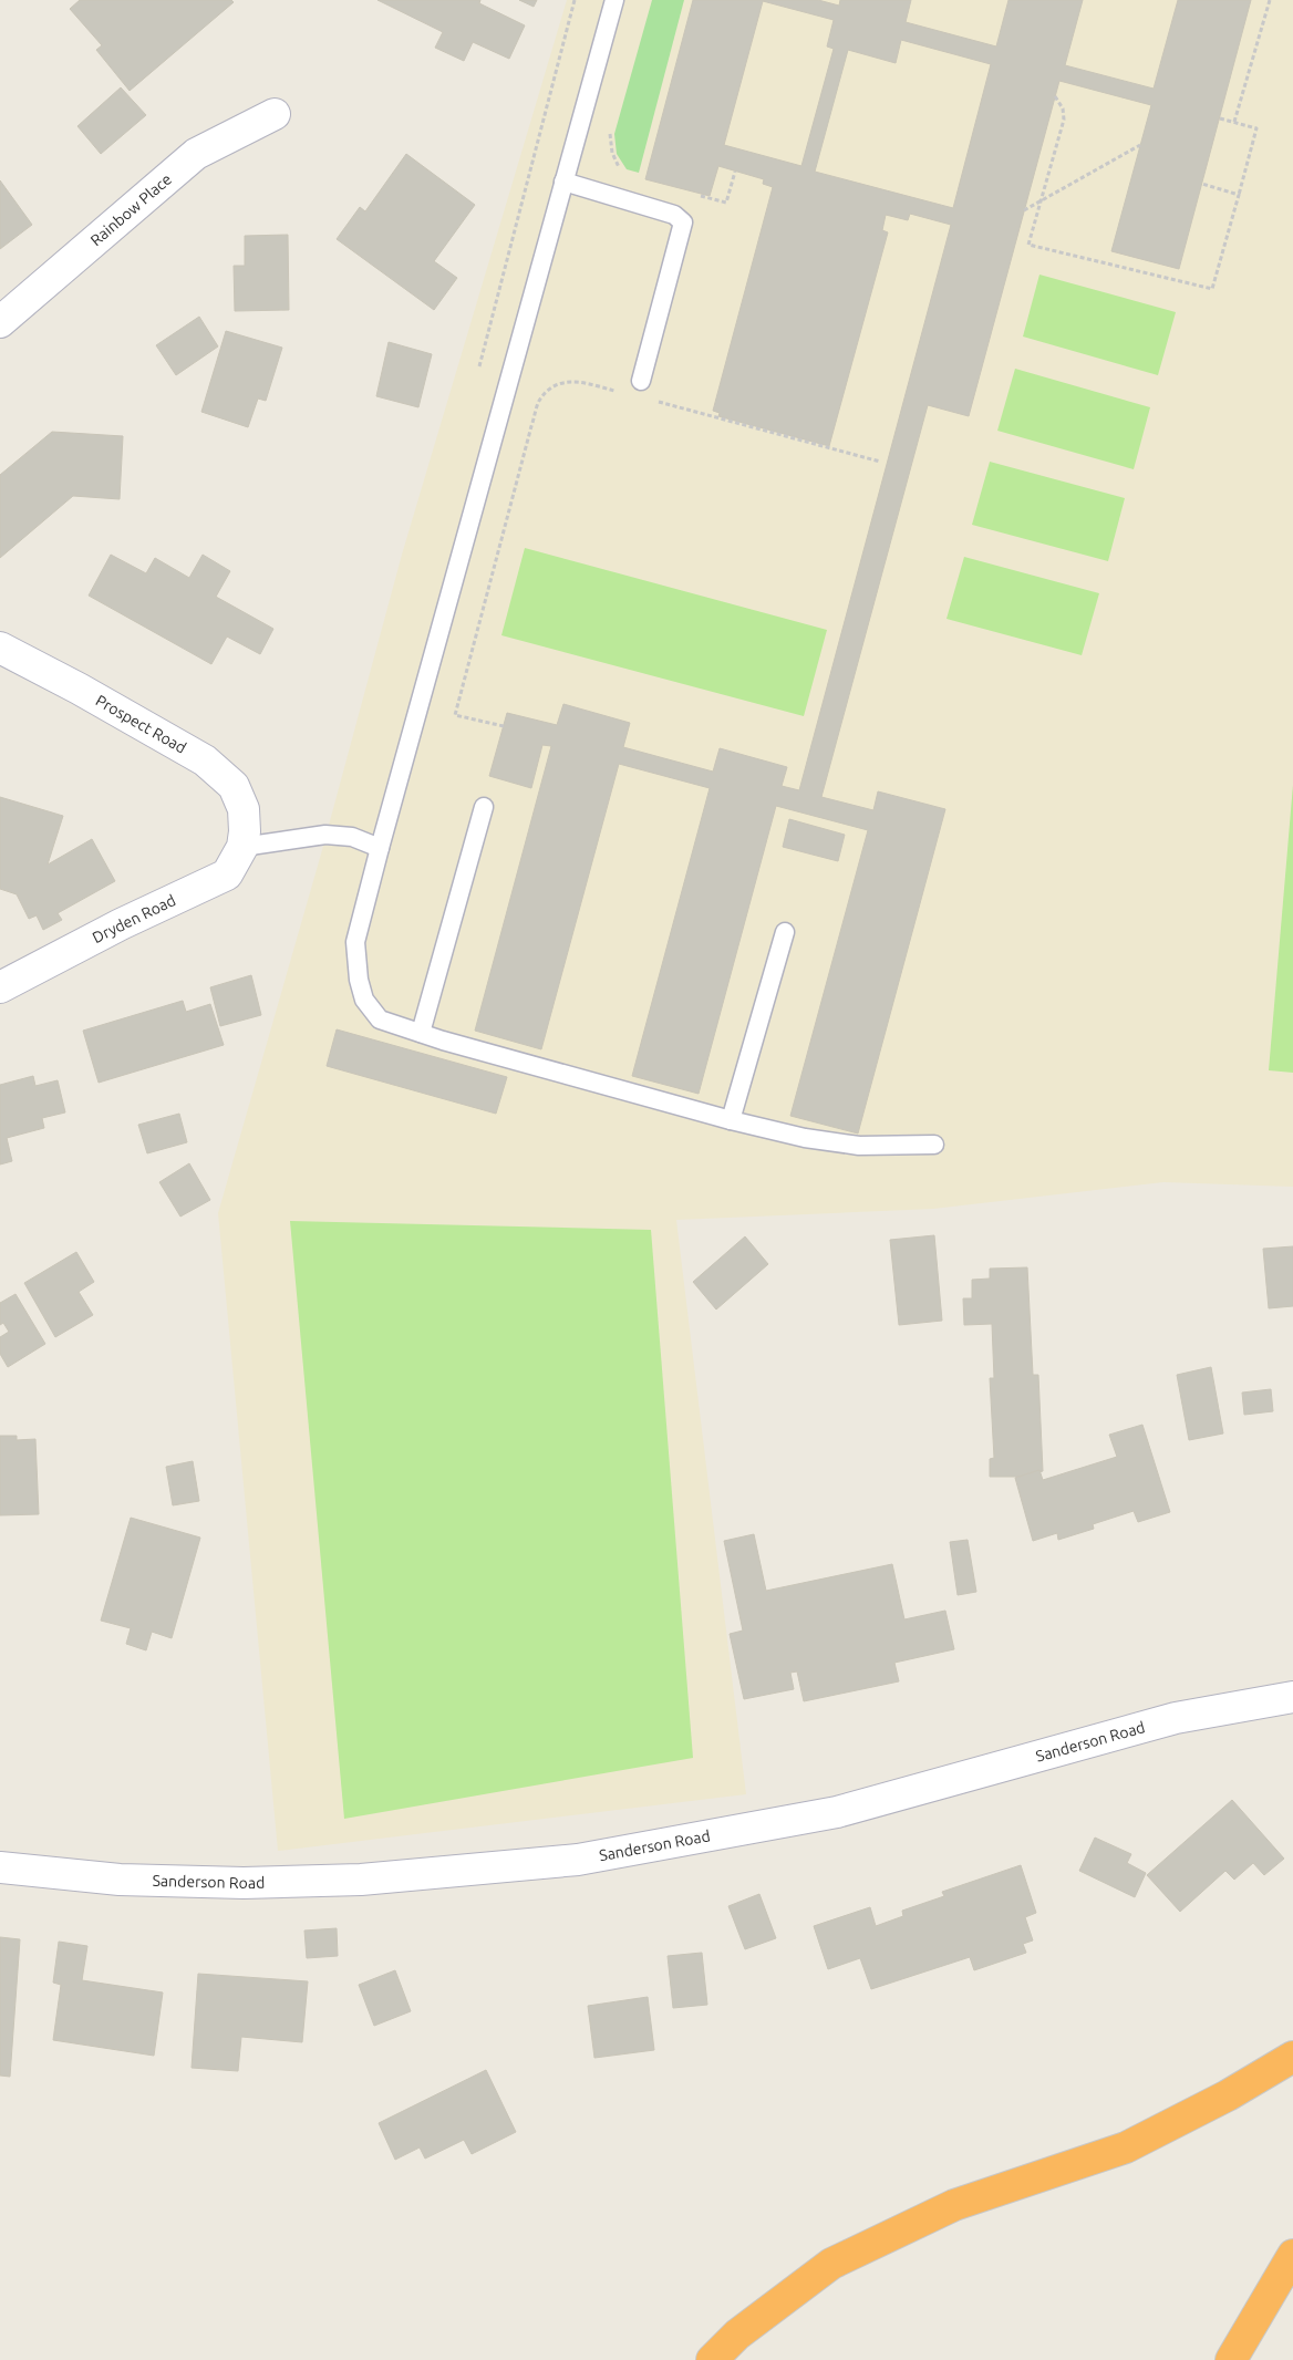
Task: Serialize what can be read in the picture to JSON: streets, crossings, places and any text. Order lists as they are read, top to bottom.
{
  "streets": {
    "street": [
      "Rainbow Place",
      "Prospect Road",
      "Dryden Road",
      "Sanderson Road"
    ]
  },
  "crossings": [
    ["Prospect Road", "Dryden Road"]
  ]
}
